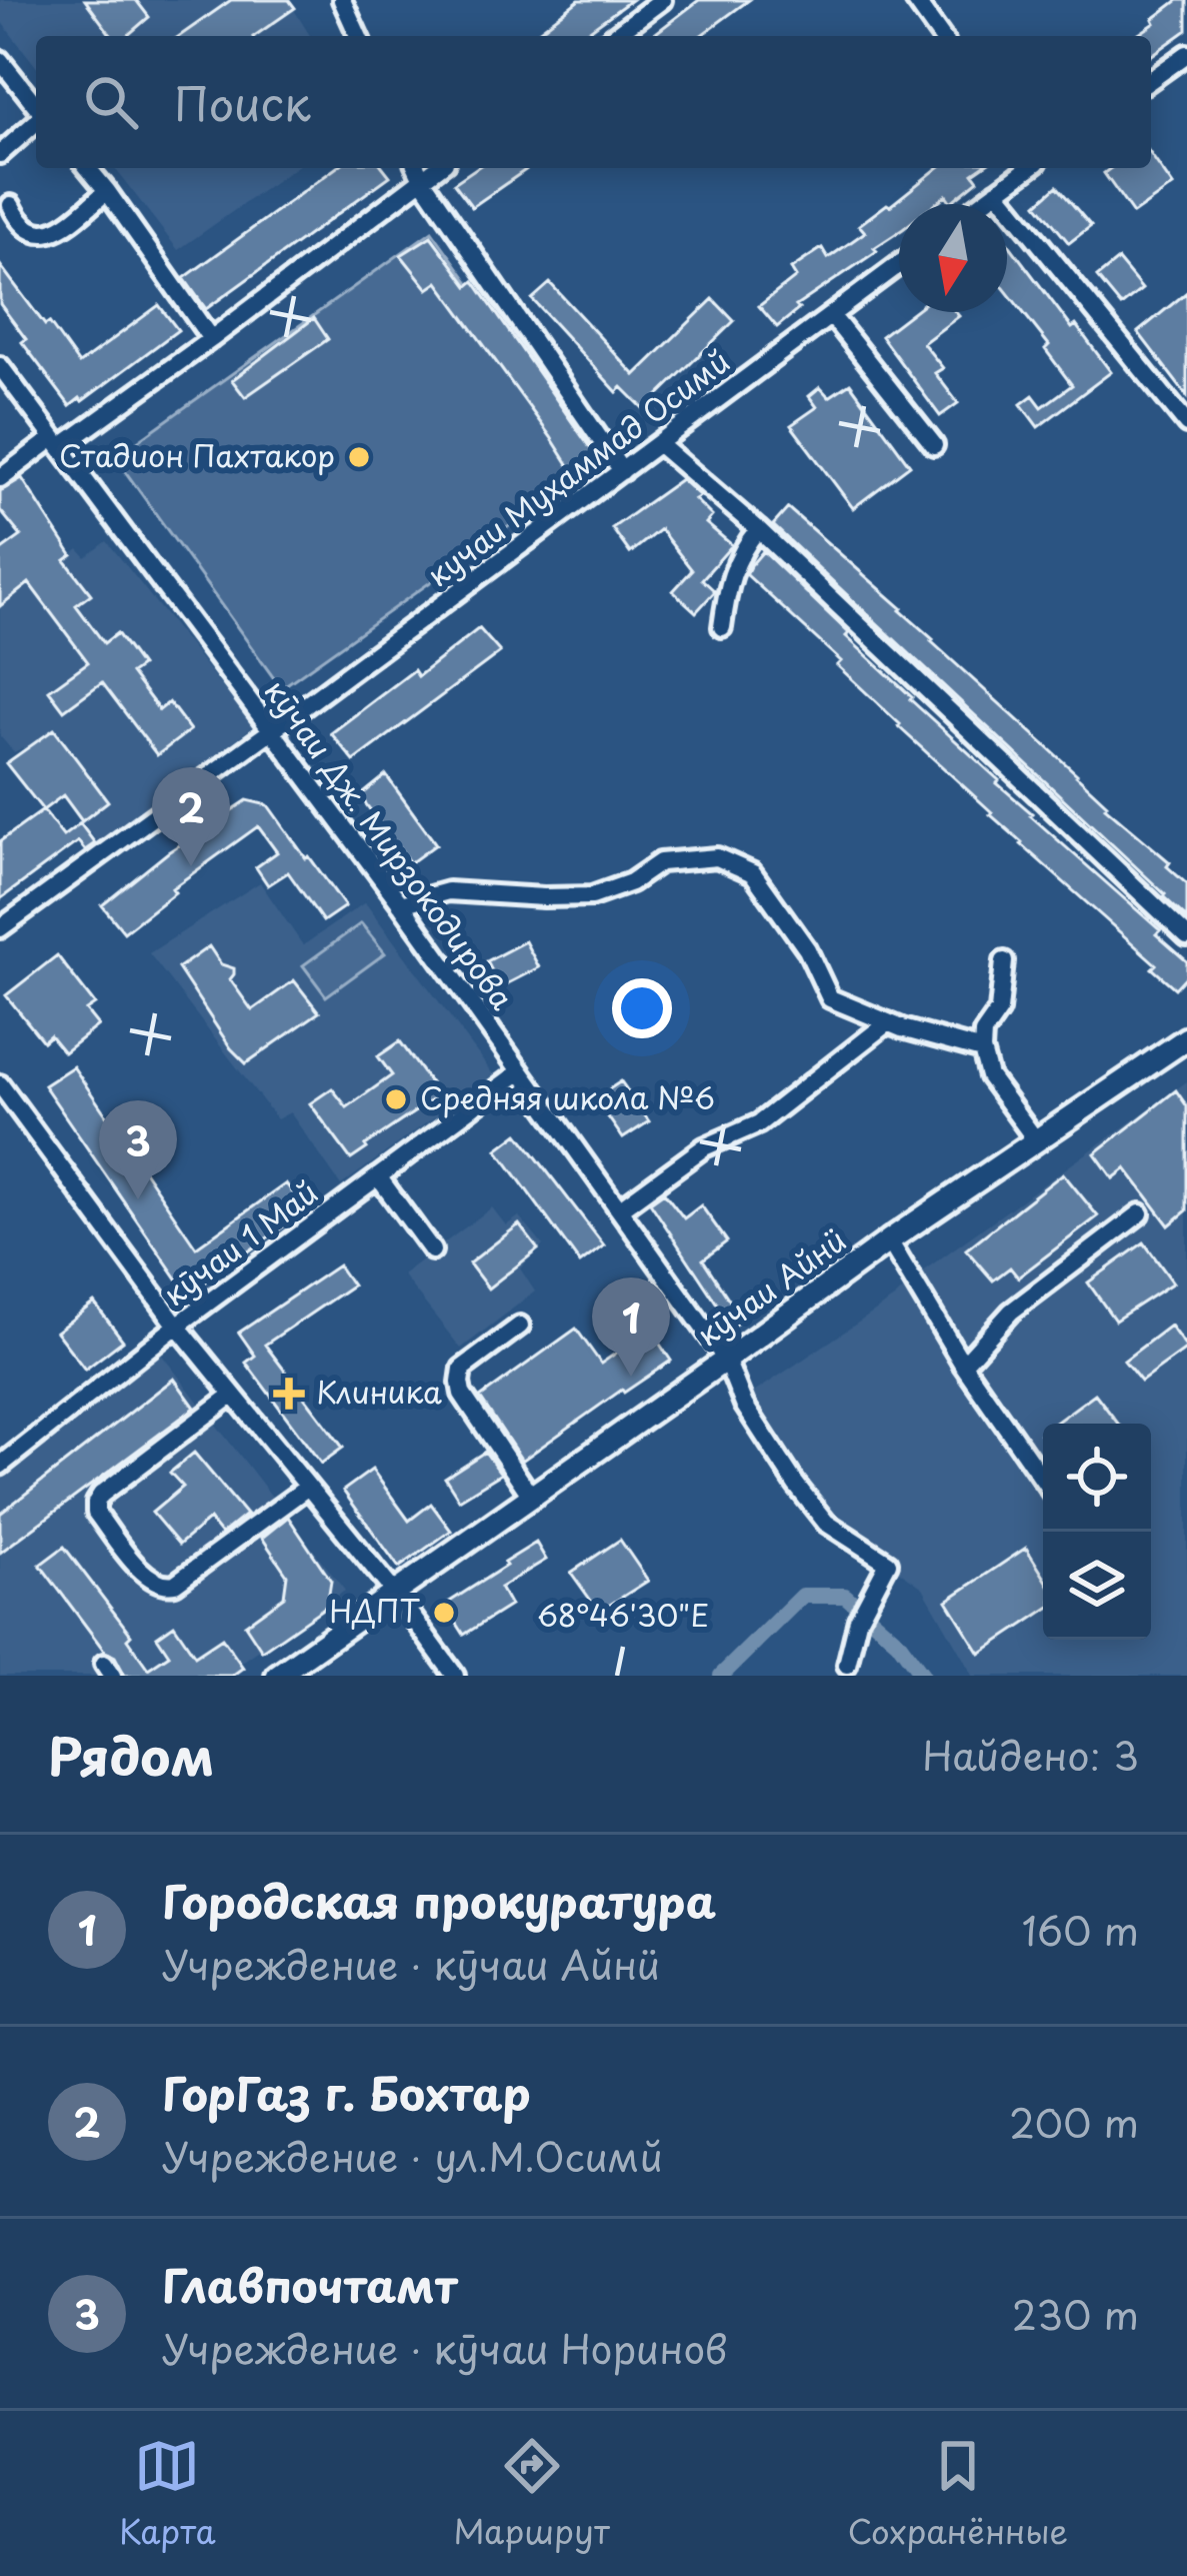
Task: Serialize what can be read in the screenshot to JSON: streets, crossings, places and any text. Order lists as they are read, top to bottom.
{
  "streets": {
    "main road": ["кӯчаи Айнӣ"],
    "street": ["кучаи Муҳаммад Осимй", "кӯчаи Дж. Мирзокодирова", "кӯчаи 1 Май"]
  },
  "crossings": [
    ["кучаи Муҳаммад Осимй", "кӯчаи Дж. Мирзокодирова"],
    ["кӯчаи Дж. Мирзокодирова", "кӯчаи 1 Май"],
    ["кӯчаи Дж. Мирзокодирова", "кӯчаи Айнӣ"]
  ],
  "places": {
    "other": ["Стадион Пахтакор", "Средняя школа №6", "НДПТ"],
    "health": ["Клиника"]
  },
  "north": "bottom",
  "page": {
    "search": "Поиск",
    "pins": ["2", "3", "1"],
    "heading": ["Рядом", "Найдено: 3"],
    "list": [
      {
        "mark": "1",
        "name": "Городская прокуратура",
        "note": "Учреждение · кӯчаи Айнӣ",
        "value": "160 m"
      },
      {
        "mark": "2",
        "name": "ГорГаз г. Бохтар",
        "note": "Учреждение · ул.М.Осимй",
        "value": "200 m"
      },
      {
        "mark": "3",
        "name": "Главпочтамт",
        "note": "Учреждение · кӯчаи Норинов",
        "value": "230 m"
      }
    ],
    "nav": ["Карта", "Маршрут", "Сохранённые"]
  },
  "coordinates": ["68°46'30\"E"]
}
